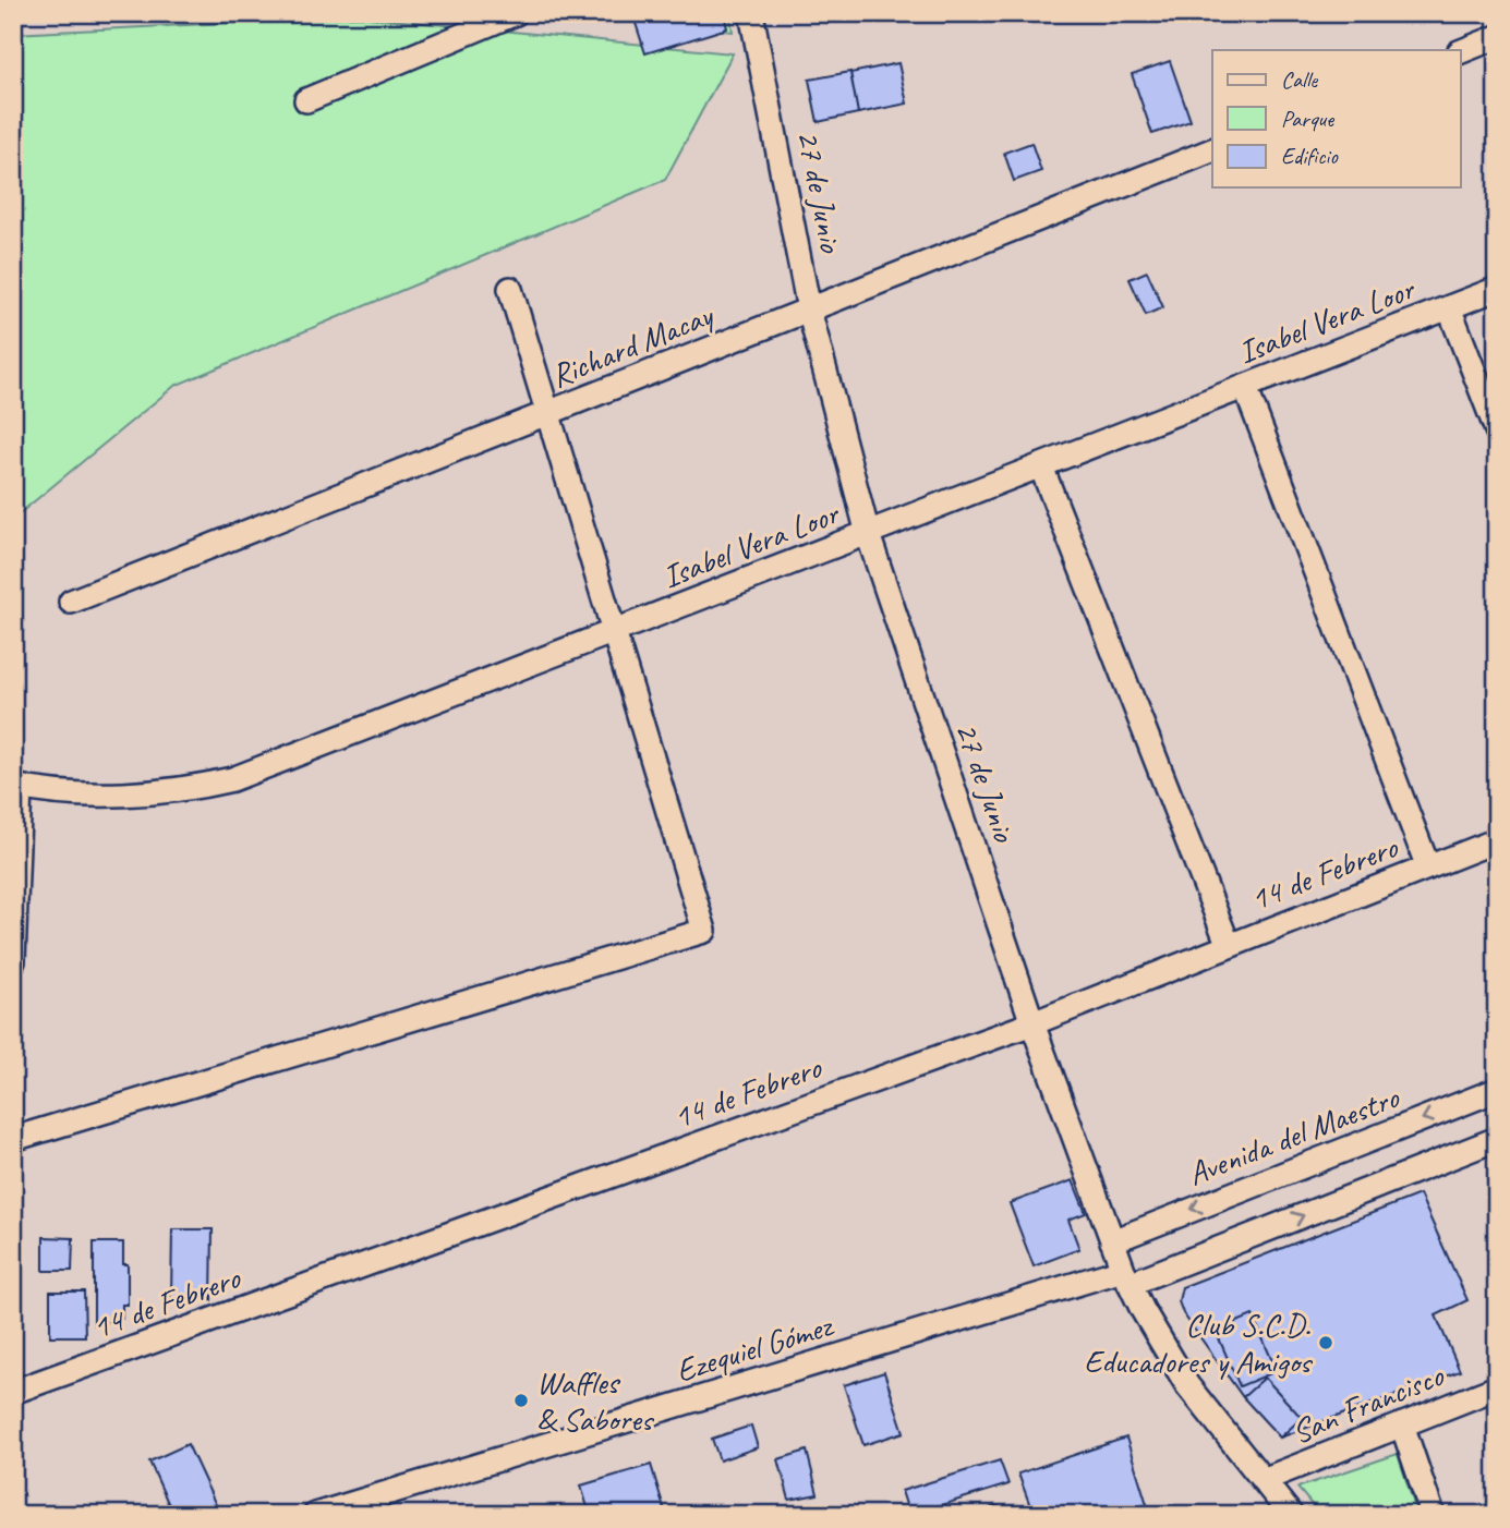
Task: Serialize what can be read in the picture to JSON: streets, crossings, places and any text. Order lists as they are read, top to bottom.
{
  "streets": {
    "street": [
      "27 de Junio",
      "Isabel Vera Loor",
      "Richard Macay",
      "14 de Febrero",
      "Avenida del Maestro",
      "Ezequiel Gómez",
      "San Francisco"
    ]
  },
  "crossings": [
    ["27 de Junio", "Isabel Vera Loor"],
    ["27 de Junio", "Richard Macay"],
    ["27 de Junio", "14 de Febrero"],
    ["27 de Junio", "Avenida del Maestro"],
    ["27 de Junio", "Ezequiel Gómez"],
    ["27 de Junio", "San Francisco"]
  ],
  "places": ["Club S.C.D. Educadores y Amigos", "Waffles & Sabores"],
  "legend": ["Calle", "Parque", "Edificio"]
}
